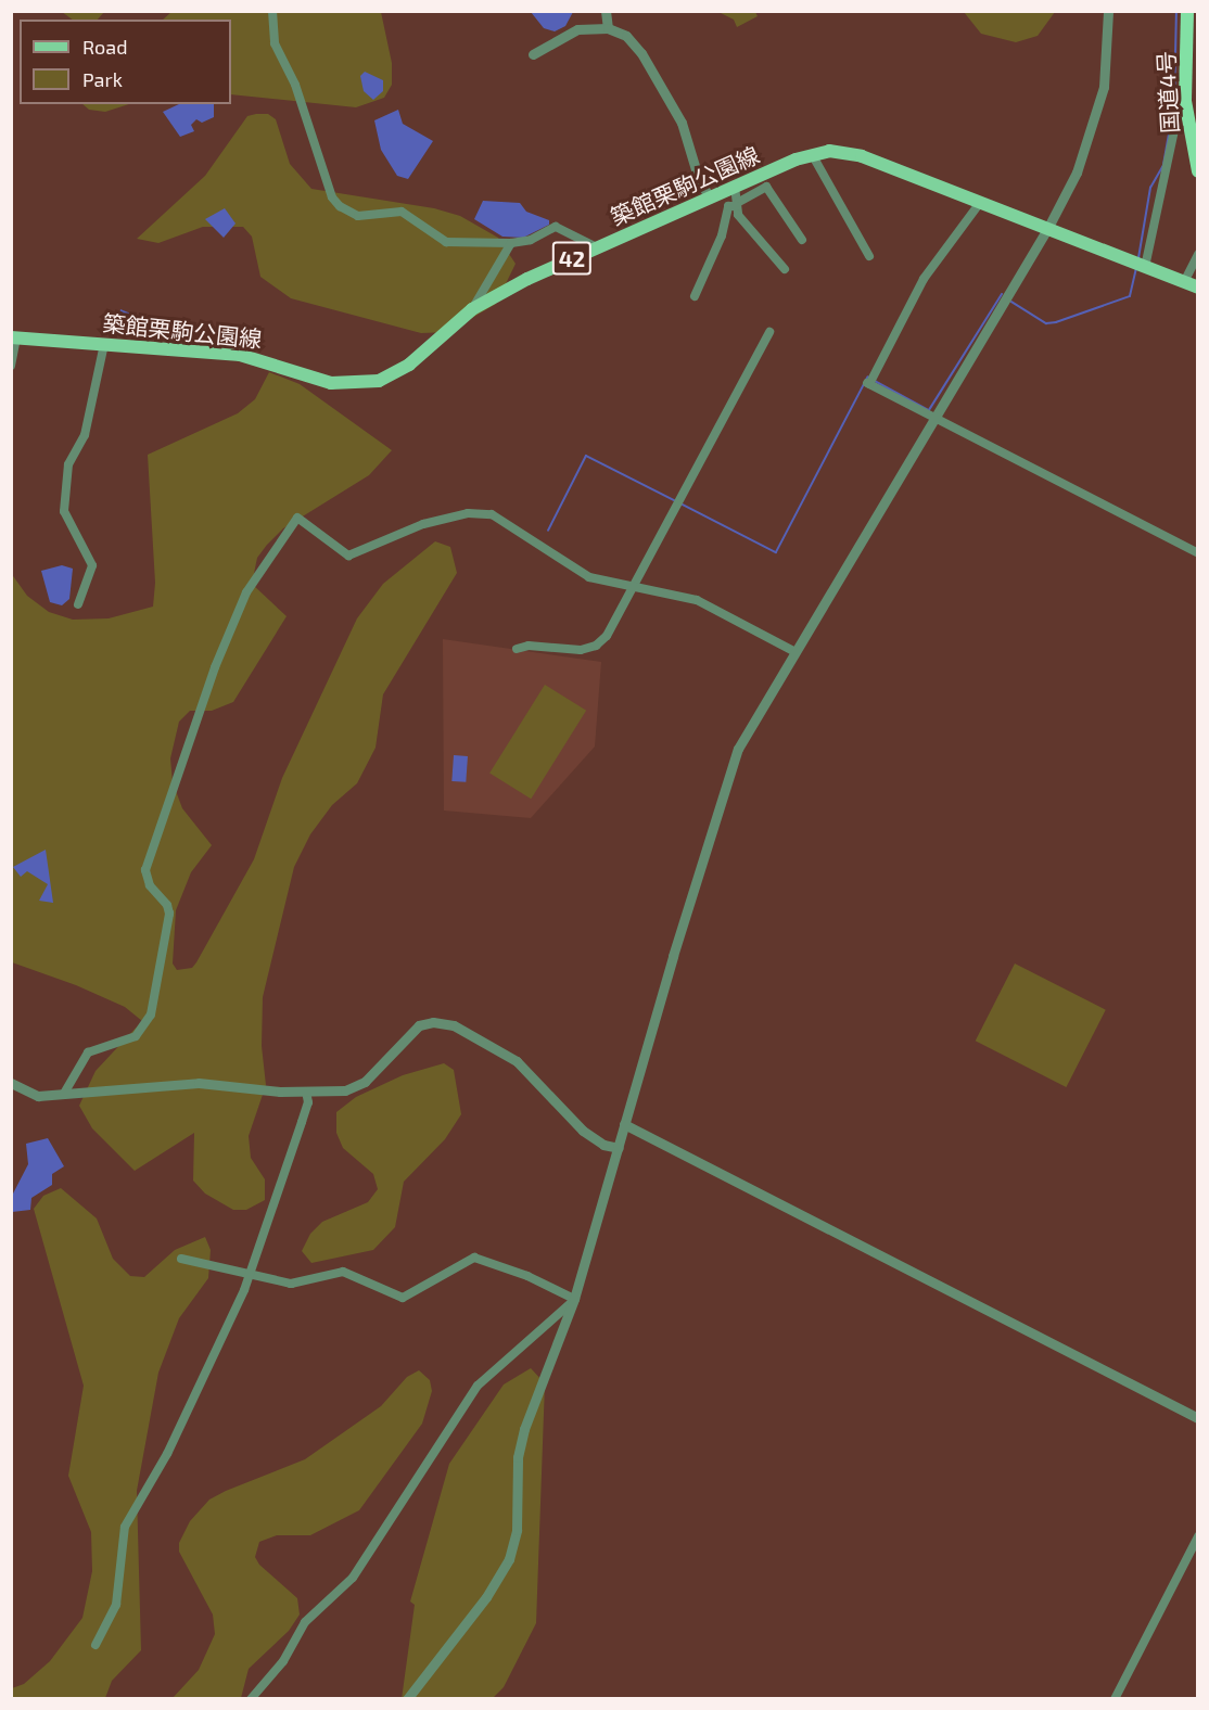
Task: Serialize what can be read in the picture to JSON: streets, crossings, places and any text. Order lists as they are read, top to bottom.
{
  "streets": {
    "highway": ["国道4号"],
    "main road": ["築館栗駒公園線", "42"]
  },
  "legend": ["Road", "Park"]
}
